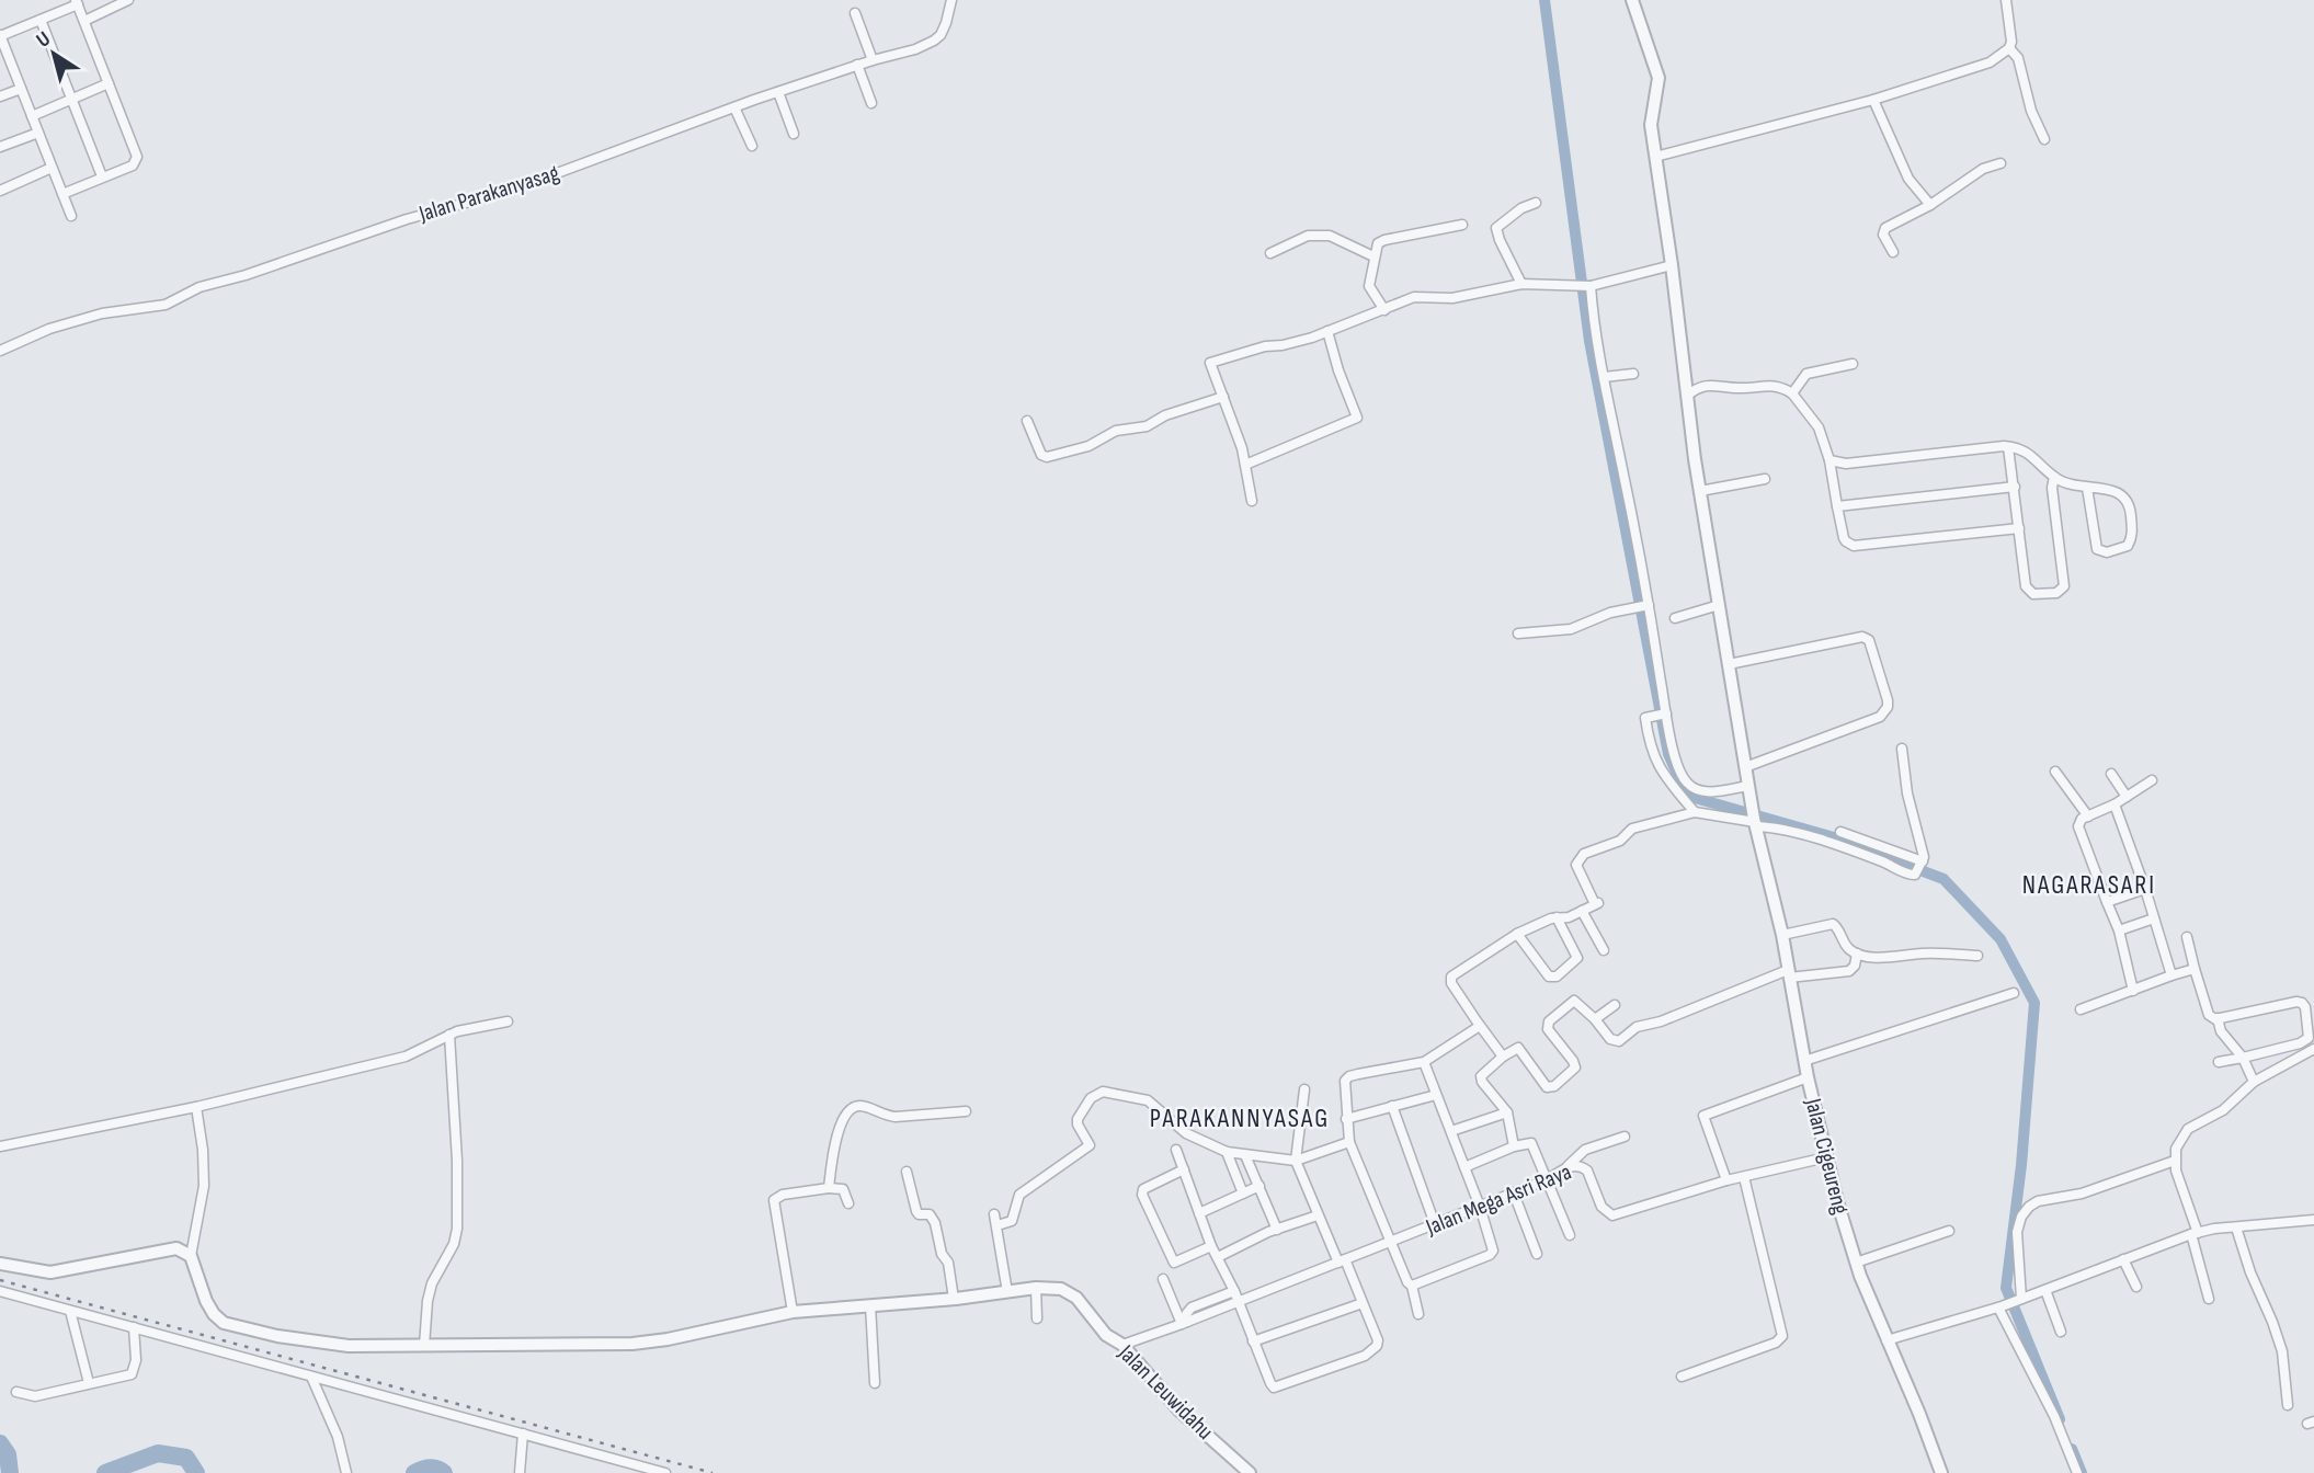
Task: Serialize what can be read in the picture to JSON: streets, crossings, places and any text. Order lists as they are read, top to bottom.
{
  "streets": {
    "street": [
      "Jalan Parakanyasag",
      "Jalan Cigeureng",
      "Jalan Mega Asri Raya",
      "Jalan Leuwidahu"
    ]
  },
  "crossings": [
    ["Jalan Cigeureng", "Jalan Mega Asri Raya"],
    ["Jalan Mega Asri Raya", "Jalan Leuwidahu"]
  ],
  "districts": ["NAGARASARI", "PARAKANNYASAG"],
  "north": "top left"
}
